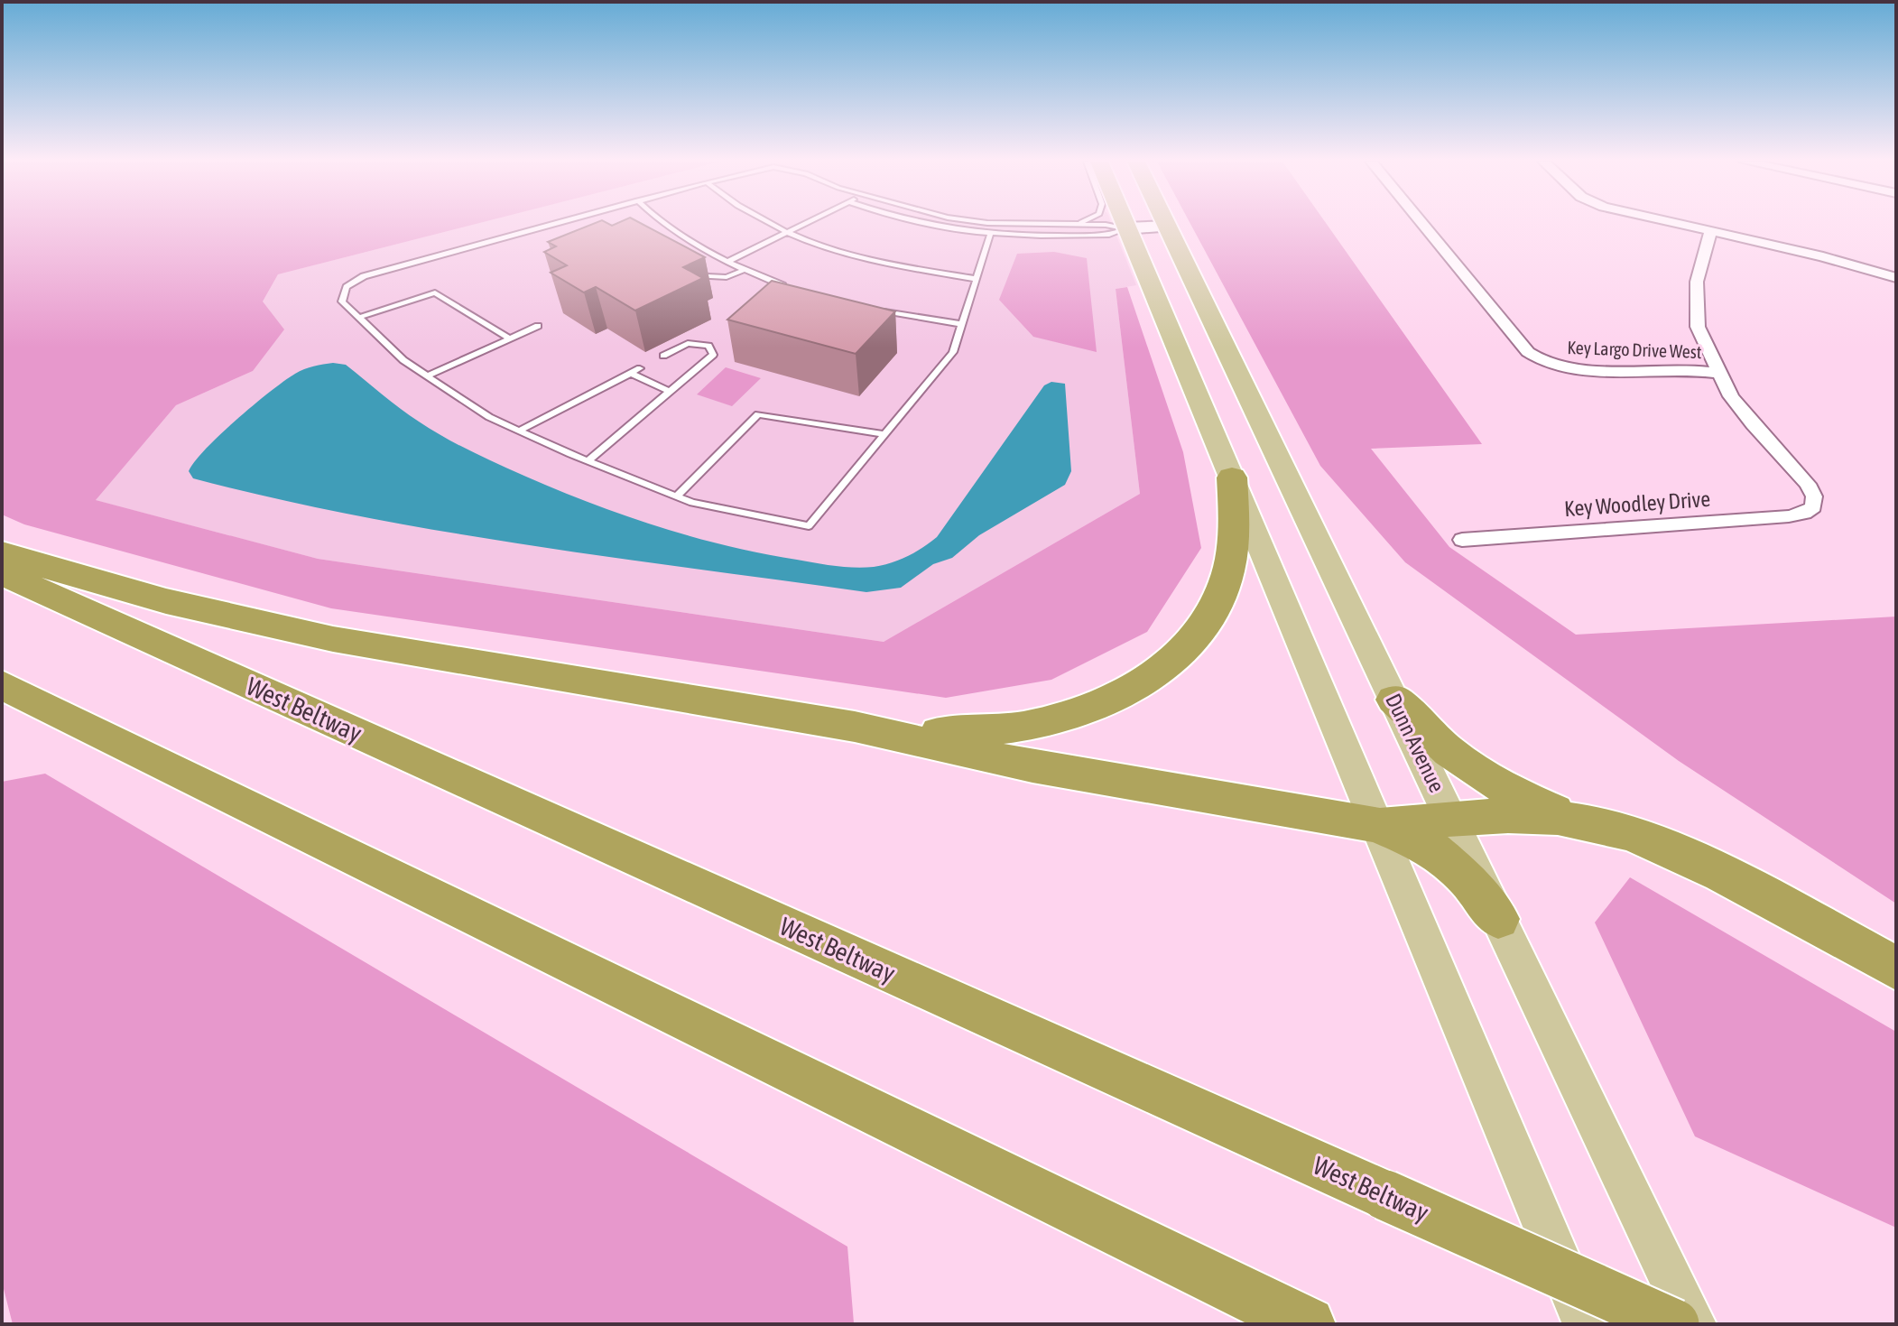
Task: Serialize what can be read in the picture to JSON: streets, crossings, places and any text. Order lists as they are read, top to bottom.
{
  "streets": {
    "highway": ["West Beltway"],
    "main road": ["Dunn Avenue"],
    "street": ["Key Largo Drive West", "Key Woodley Drive"]
  },
  "crossings": [
    ["Key Largo Drive West", "Key Woodley Drive"]
  ]
}
